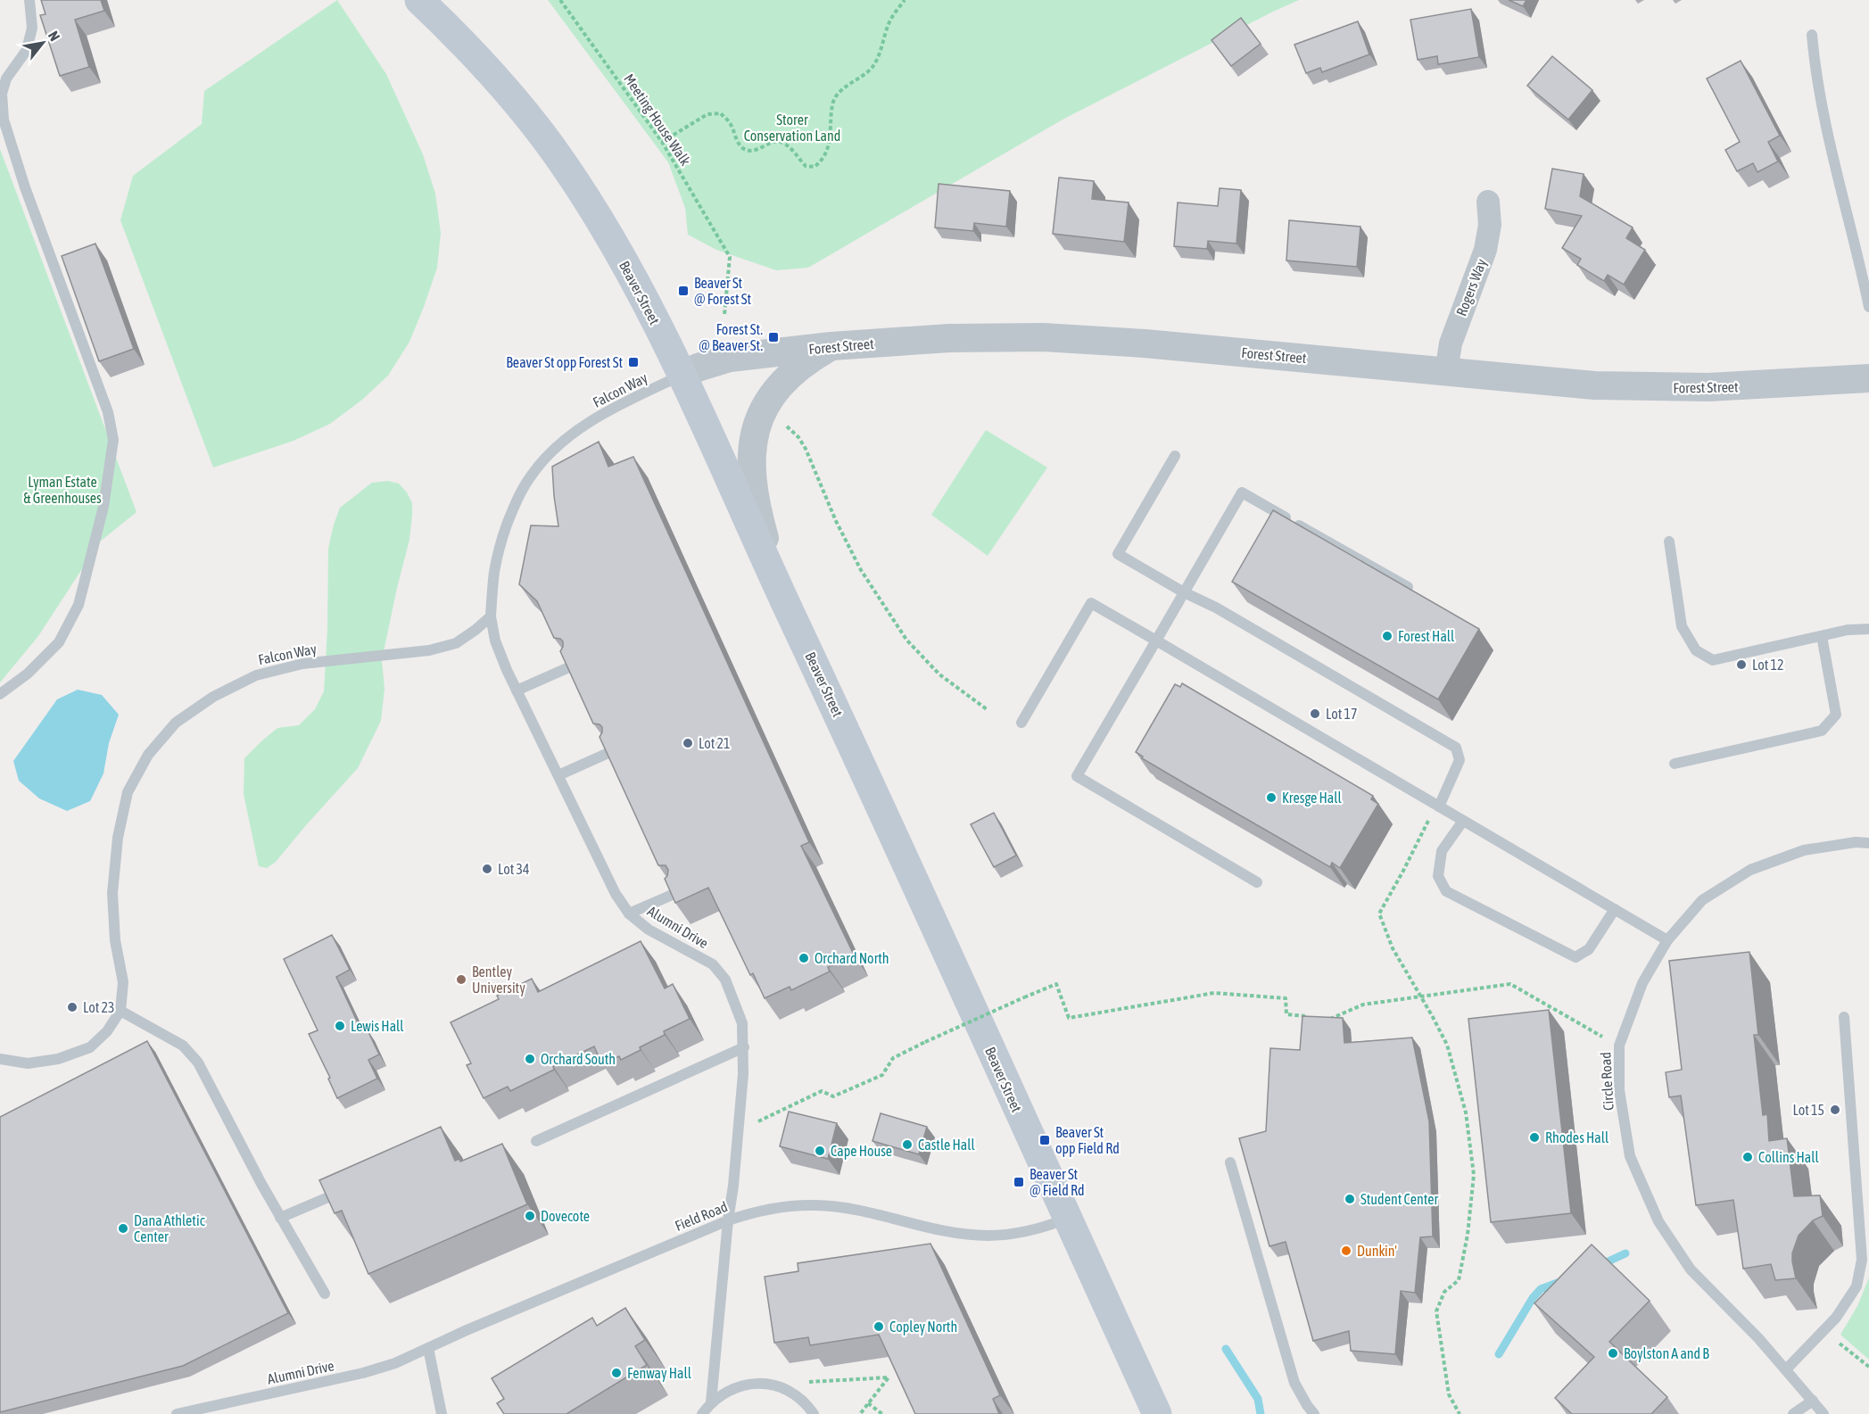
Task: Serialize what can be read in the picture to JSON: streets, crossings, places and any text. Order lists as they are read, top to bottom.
{
  "streets": {
    "main road": ["Beaver Street"],
    "street": ["Rogers Way", "Forest Street"],
    "lane": [
      "Falcon Way",
      "Alumni Drive",
      "Circle Road",
      "Field Road"
    ],
    "path": ["Meeting House Walk"]
  },
  "crossings": [
    ["Rogers Way", "Forest Street"],
    ["Beaver Street", "Forest Street"],
    ["Beaver Street", "Falcon Way"],
    ["Beaver Street", "Field Road"],
    ["Forest Street", "Falcon Way"],
    ["Falcon Way", "Alumni Drive"],
    ["Alumni Drive", "Field Road"]
  ],
  "parks": ["Storer Conservation Land", "Lyman Estate & Greenhouses"],
  "places": {
    "transit": [
      "Beaver St @ Forest St",
      "Forest St. @ Beaver St.",
      "Beaver St opp Forest St",
      "Beaver St opp Field Rd",
      "Beaver St @ Field Rd"
    ],
    "other": [
      "Forest Hall",
      "Lot 12",
      "Lot 17",
      "Lot 21",
      "Kresge Hall",
      "Lot 34",
      "Orchard North",
      "Bentley University",
      "Lot 23",
      "Lewis Hall",
      "Orchard South",
      "Lot 15",
      "Rhodes Hall",
      "Castle Hall",
      "Cape House",
      "Collins Hall",
      "Student Center",
      "Dovecote",
      "Dana Athletic Center",
      "Dunkin'",
      "Copley North",
      "Boylston A and B",
      "Fenway Hall"
    ]
  },
  "north": "top right"
}
